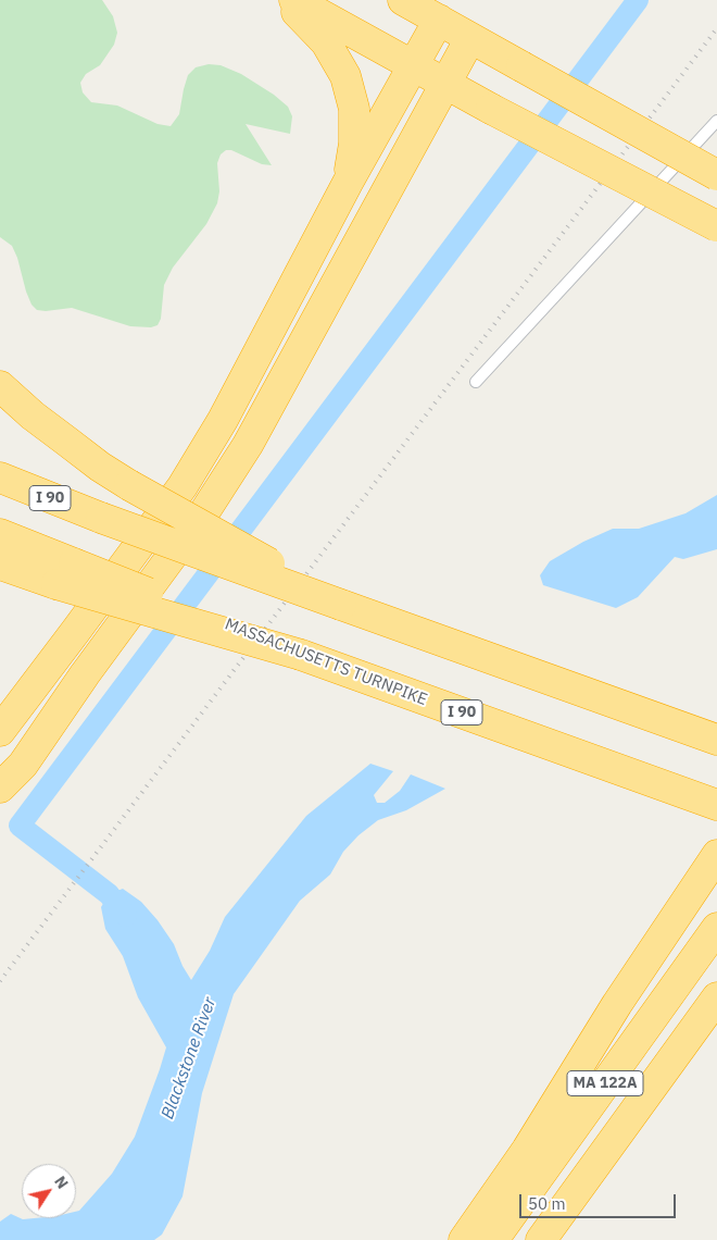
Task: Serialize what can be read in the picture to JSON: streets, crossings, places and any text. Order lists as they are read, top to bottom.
{
  "streets": {
    "highway": ["I 90", "MASSACHUSETTS TURNPIKE", "MA 122A"]
  },
  "water": ["Blackstone River"],
  "scale_bar": "50 m",
  "north": "top right"
}
